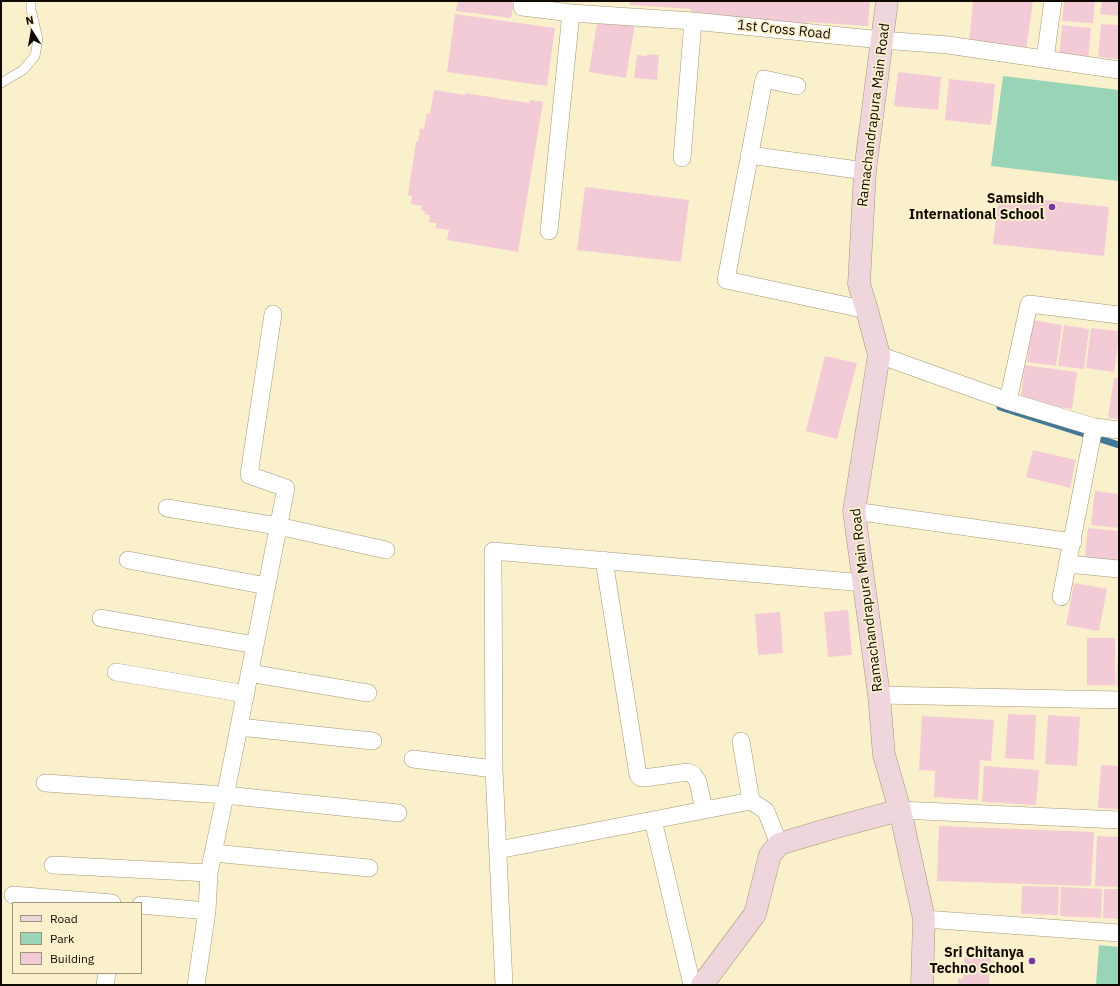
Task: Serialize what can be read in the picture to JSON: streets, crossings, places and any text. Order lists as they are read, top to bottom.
{
  "streets": {
    "street": ["1st Cross Road", "Ramachandrapura Main Road"]
  },
  "crossings": [
    ["1st Cross Road", "Ramachandrapura Main Road"]
  ],
  "places": ["Samsidh International School", "Sri Chitanya Techno School"],
  "legend": ["Road", "Park", "Building"],
  "north": "top"
}
